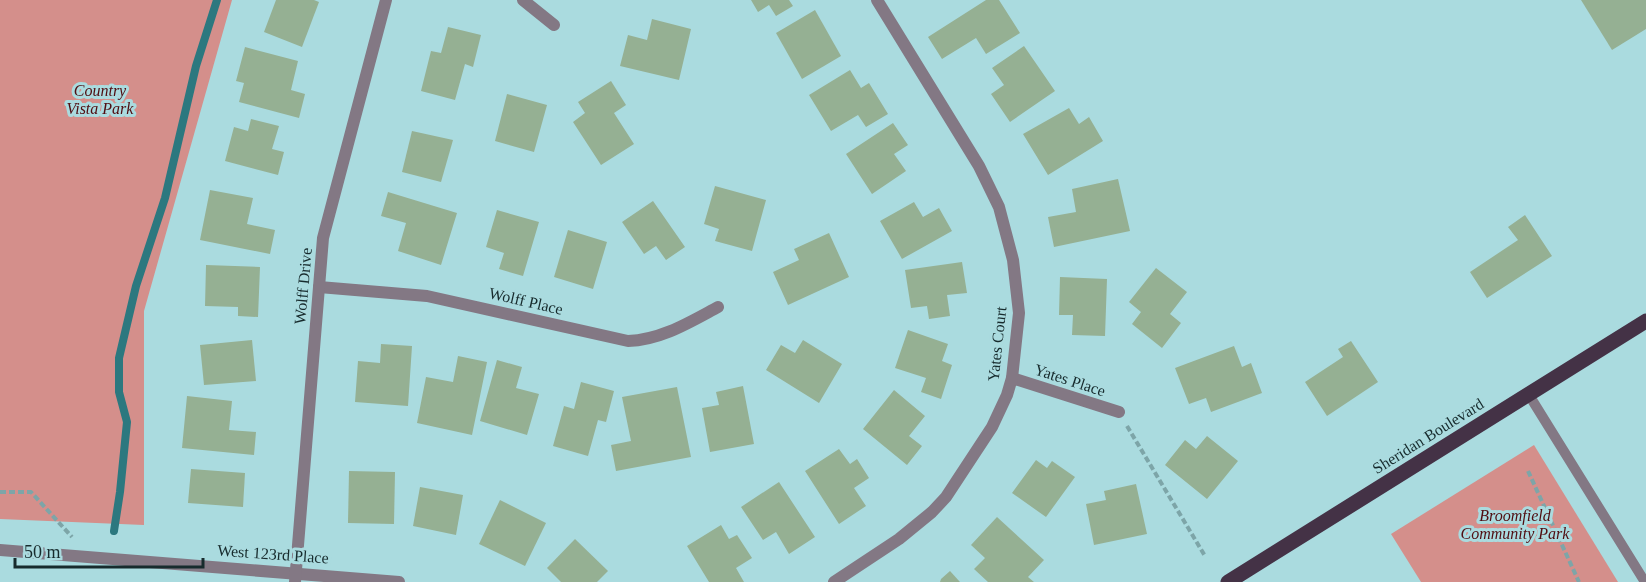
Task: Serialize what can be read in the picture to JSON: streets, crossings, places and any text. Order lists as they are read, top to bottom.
{
  "streets": {
    "main road": ["Sheridan Boulevard"],
    "street": [
      "Wolff Drive",
      "Wolff Place",
      "Yates Court",
      "Yates Place",
      "West 123rd Place"
    ]
  },
  "crossings": [
    ["Wolff Drive", "Wolff Place"],
    ["Wolff Drive", "West 123rd Place"],
    ["Yates Court", "Yates Place"]
  ],
  "parks": ["Country Vista Park", "Broomfield Community Park"],
  "scale_bar": "50 m"
}
